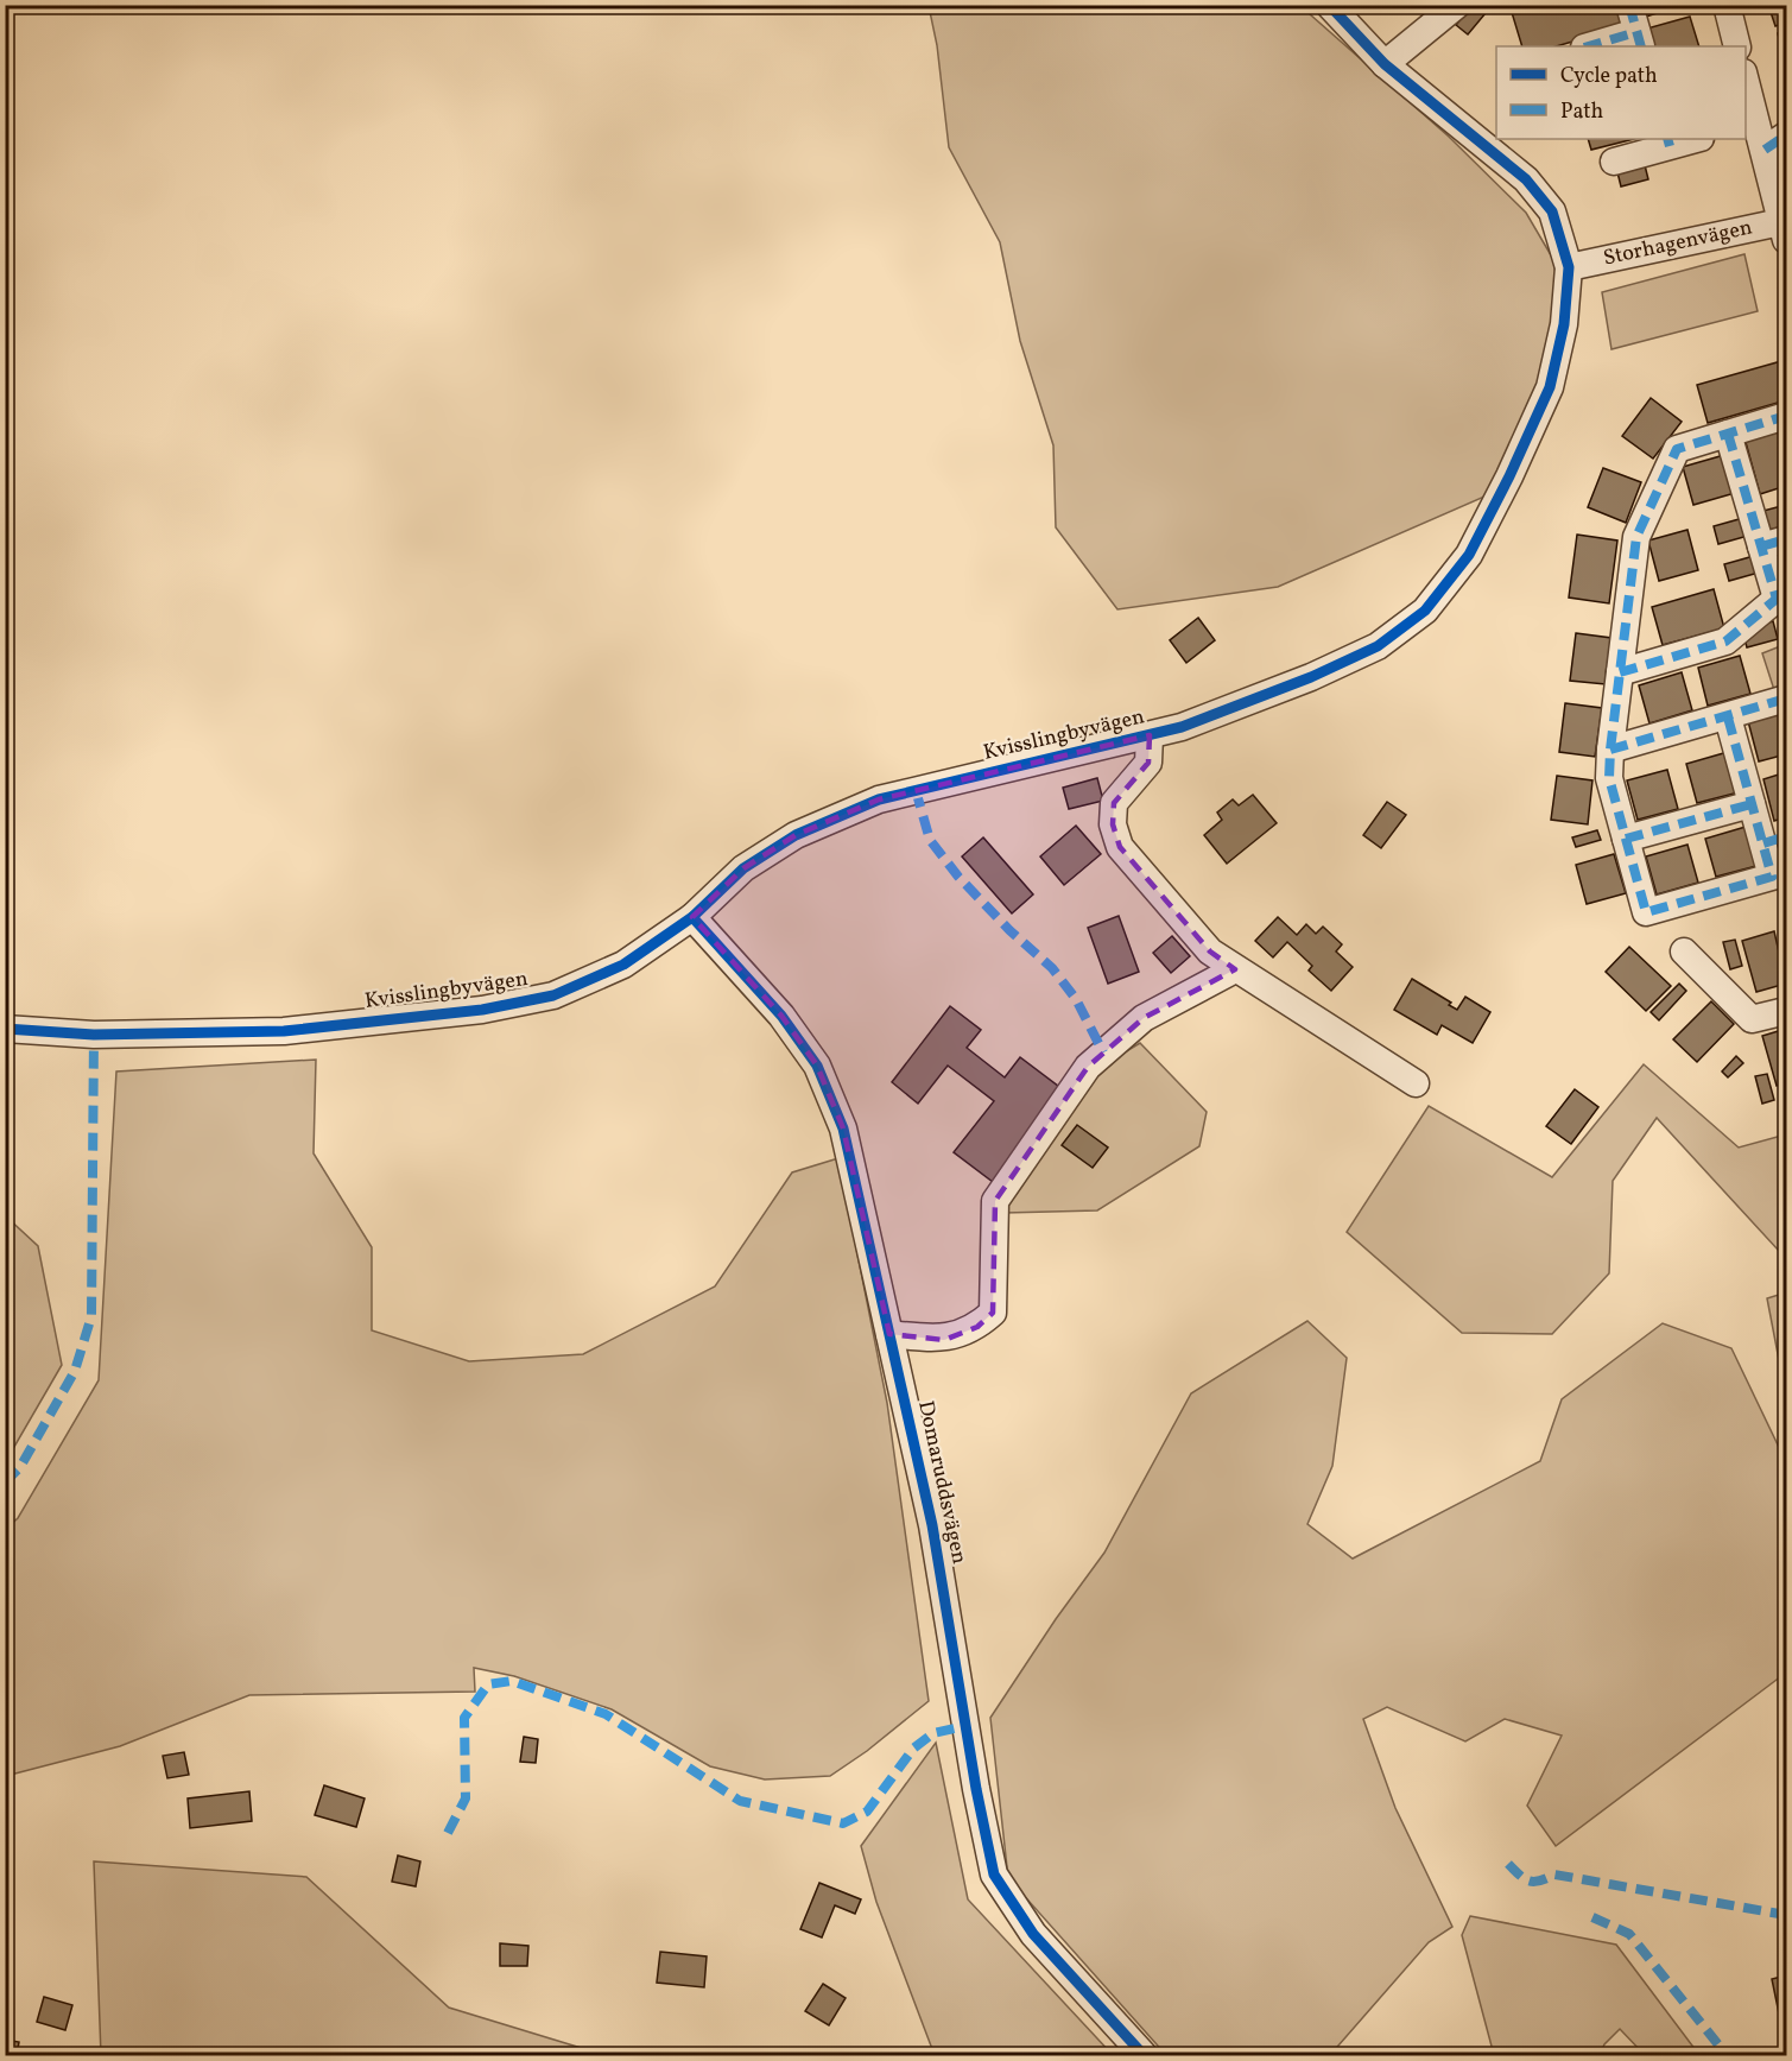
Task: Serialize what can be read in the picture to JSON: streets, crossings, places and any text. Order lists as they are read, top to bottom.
{
  "streets": {
    "street": ["Storhagenvägen", "Kvisslingbyvägen", "Domaruddsvägen"]
  },
  "crossings": [
    ["Storhagenvägen", "Kvisslingbyvägen"],
    ["Kvisslingbyvägen", "Domaruddsvägen"]
  ],
  "legend": ["Cycle path", "Path"]
}
